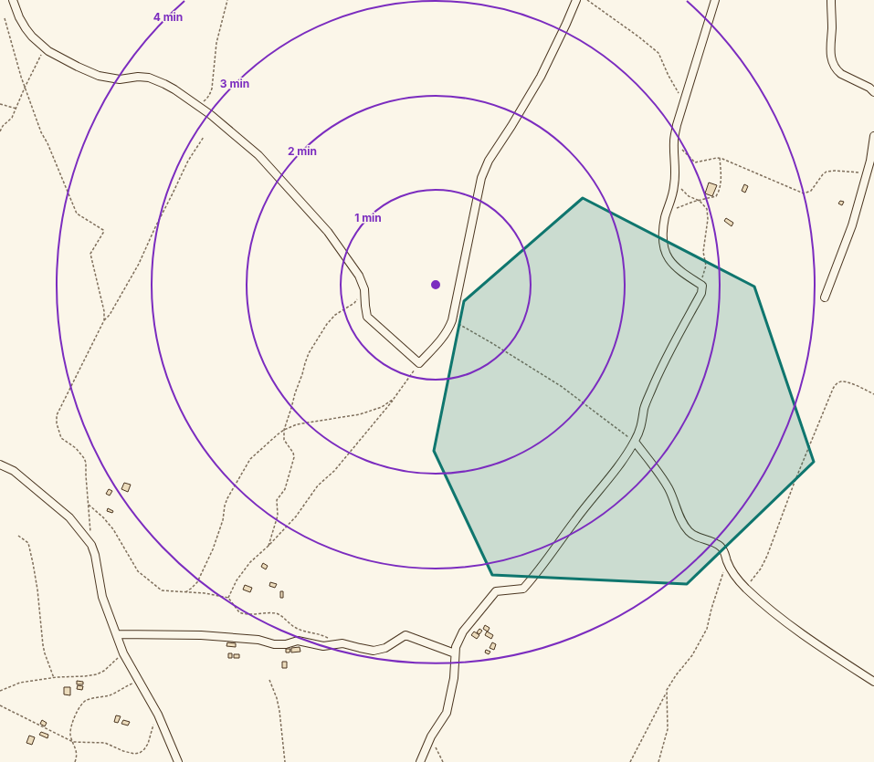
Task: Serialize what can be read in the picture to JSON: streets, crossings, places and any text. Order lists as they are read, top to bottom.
{
  "rings": [
    "4 min",
    "3 min",
    "2 min",
    "1 min"
  ]
}
